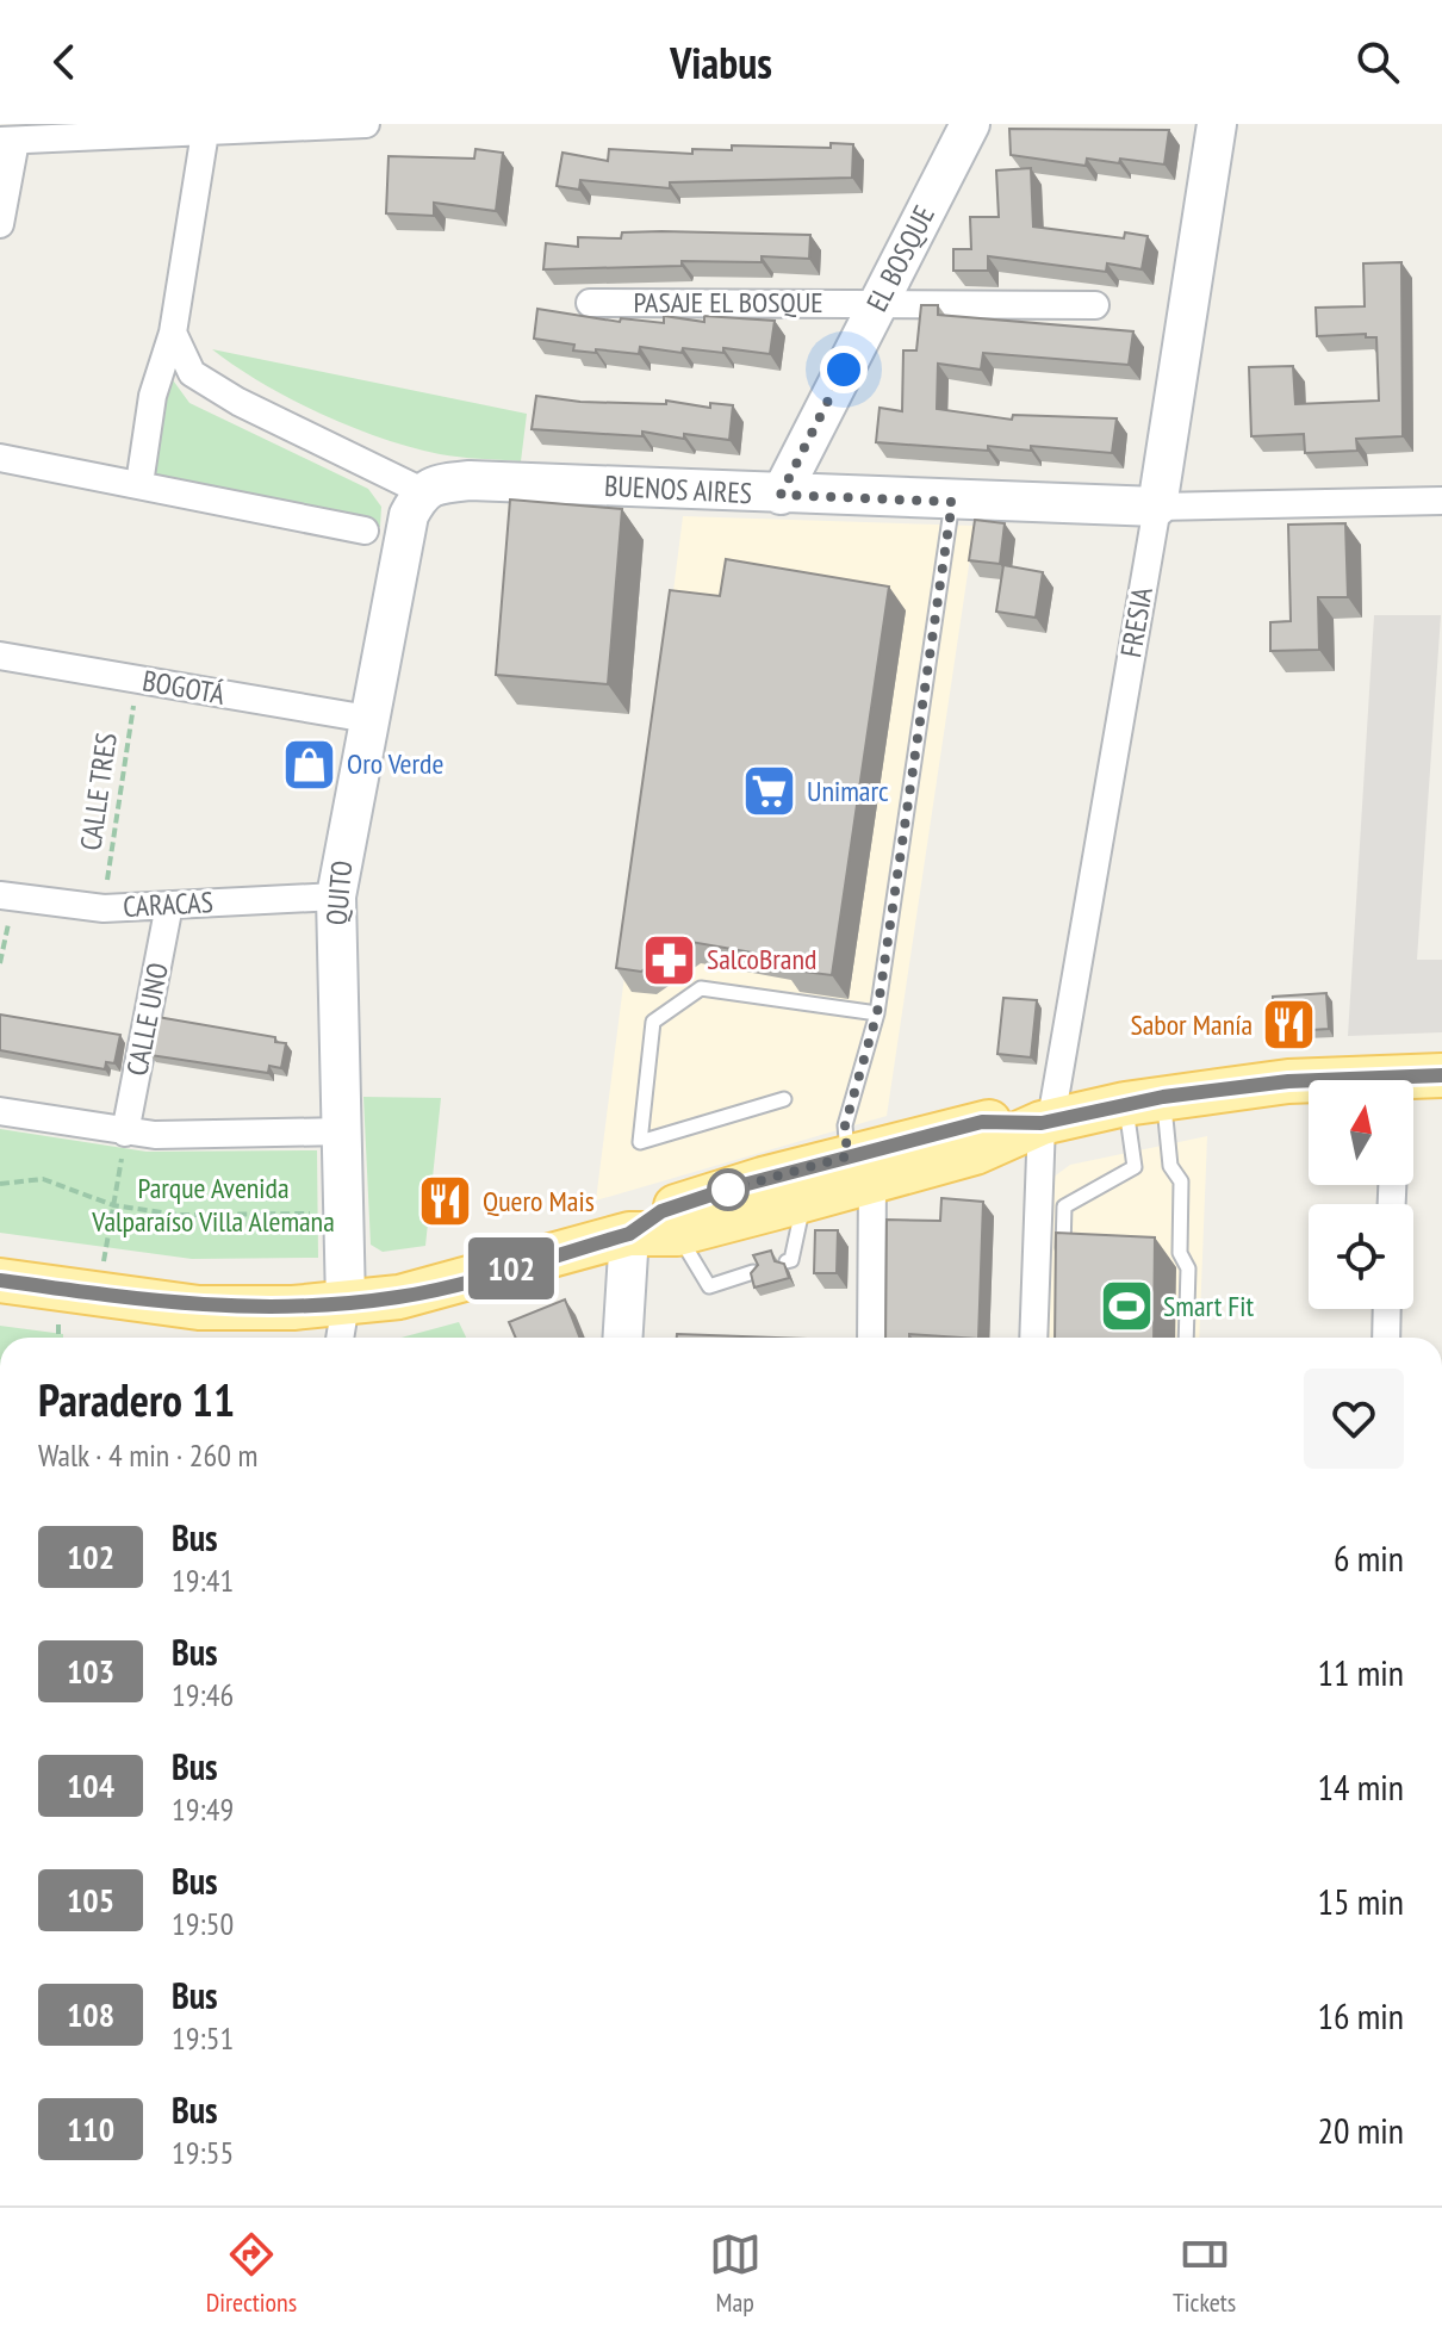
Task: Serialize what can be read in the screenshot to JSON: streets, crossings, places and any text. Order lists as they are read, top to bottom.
{
  "streets": {
    "main road": [
      "EL BOSQUE",
      "BUENOS AIRES",
      "FRESIA",
      "QUITO"
    ],
    "street": [
      "PASAJE EL BOSQUE",
      "BOGOTÁ",
      "CARACAS",
      "CALLE UNO"
    ],
    "path": ["CALLE TRES"]
  },
  "crossings": [
    ["EL BOSQUE", "PASAJE EL BOSQUE"],
    ["EL BOSQUE", "BUENOS AIRES"],
    ["BUENOS AIRES", "FRESIA"],
    ["BUENOS AIRES", "QUITO"],
    ["BOGOTÁ", "CALLE TRES"],
    ["BOGOTÁ", "QUITO"],
    ["CALLE TRES", "CARACAS"],
    ["QUITO", "CARACAS"],
    ["CARACAS", "CALLE UNO"]
  ],
  "parks": ["Parque Avenida Valparaíso Villa Alemana"],
  "places": {
    "shop": ["Oro Verde"],
    "supermarket": ["Unimarc"],
    "pharmacy": ["SalcoBrand"],
    "restaurant": ["Sabor Manía", "Quero Mais"],
    "sports": ["Smart Fit"]
  },
  "lines": ["bus line 102"],
  "north": "top",
  "page": {
    "header": "Viabus",
    "on_map": "102",
    "heading": ["Paradero 11", "Walk · 4 min · 260 m"],
    "list": [
      {
        "mark": "102",
        "name": "Bus",
        "note": "19:41",
        "value": "6 min"
      },
      {
        "mark": "103",
        "name": "Bus",
        "note": "19:46",
        "value": "11 min"
      },
      {
        "mark": "104",
        "name": "Bus",
        "note": "19:49",
        "value": "14 min"
      },
      {
        "mark": "105",
        "name": "Bus",
        "note": "19:50",
        "value": "15 min"
      },
      {
        "mark": "108",
        "name": "Bus",
        "note": "19:51",
        "value": "16 min"
      },
      {
        "mark": "110",
        "name": "Bus",
        "note": "19:55",
        "value": "20 min"
      }
    ],
    "tabs": ["Directions", "Map", "Tickets"]
  }
}
